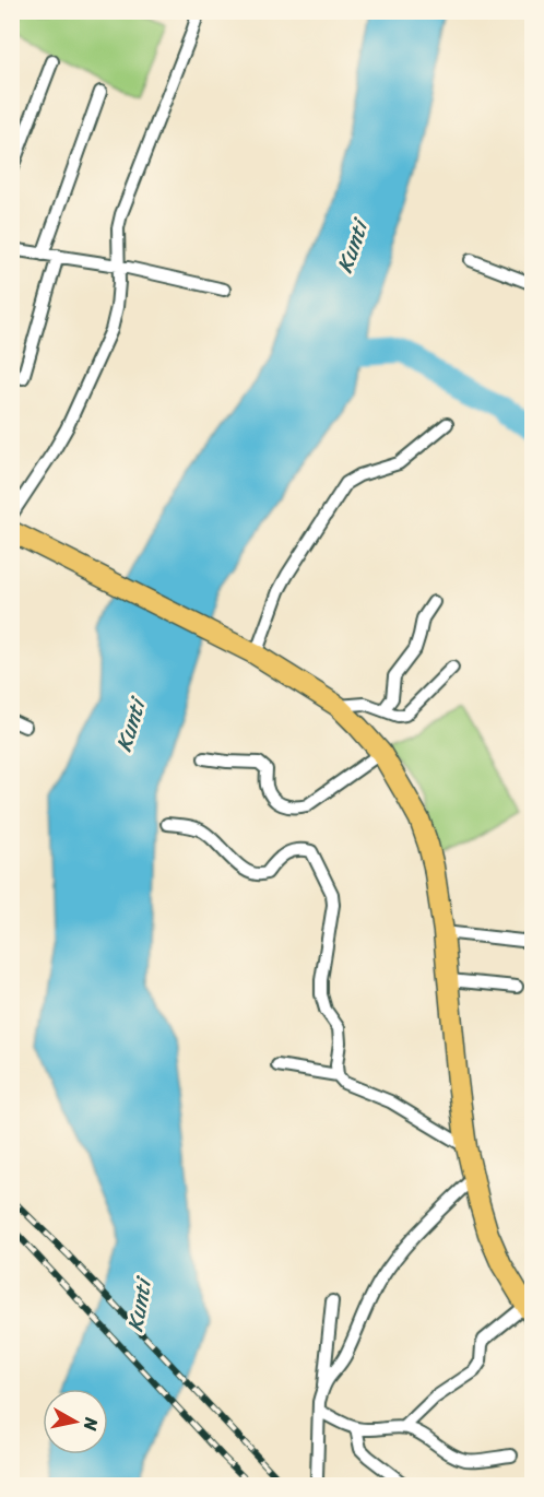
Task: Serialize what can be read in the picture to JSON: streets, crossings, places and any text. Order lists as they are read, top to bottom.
{
  "water": ["Kunti"],
  "north": "right"
}
